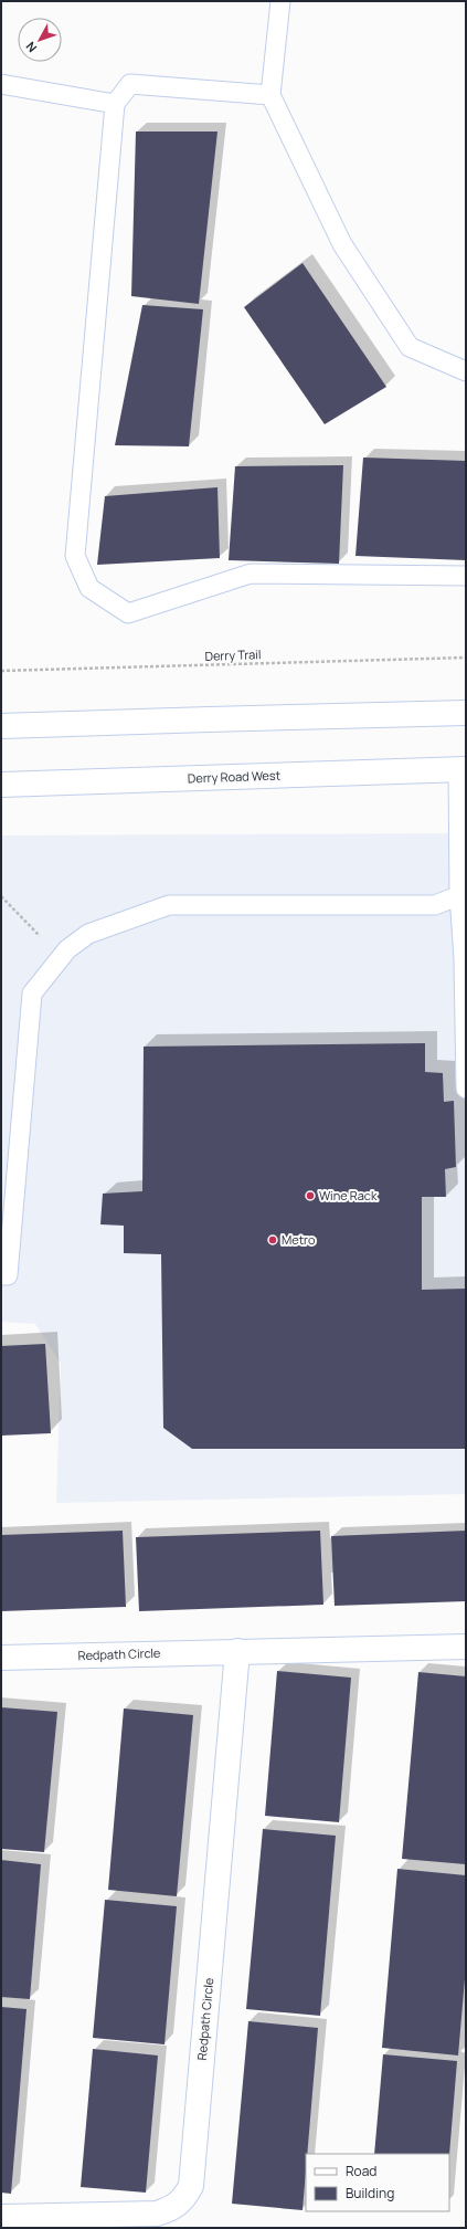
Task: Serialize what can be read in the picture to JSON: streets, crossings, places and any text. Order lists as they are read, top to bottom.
{
  "streets": {
    "street": ["Derry Road West", "Redpath Circle"],
    "path": ["Derry Trail"]
  },
  "places": ["Wine Rack", "Metro"],
  "legend": ["Road", "Building"],
  "north": "bottom left"
}
